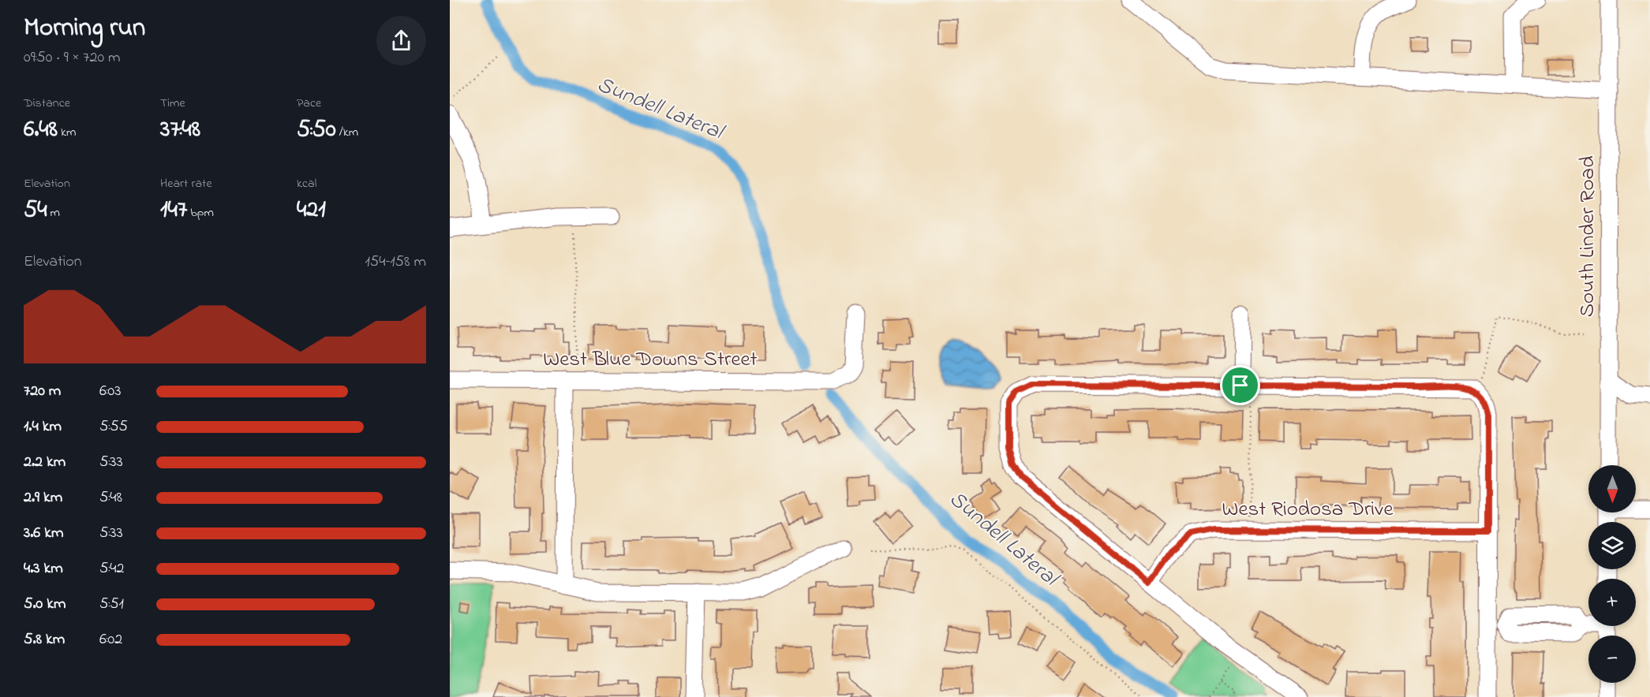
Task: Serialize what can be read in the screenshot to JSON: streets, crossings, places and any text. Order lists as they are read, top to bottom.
{
  "streets": {
    "street": ["South Linder Road", "West Blue Downs Street", "West Riodosa Drive"]
  },
  "water": ["Sundell Lateral"],
  "north": "bottom",
  "page": {
    "heading": ["Morning run", "09:50 · 9 × 720 m"],
    "stats": [
      ["Distance", "6.48 km"],
      ["Time", "37:48"],
      ["Pace", "5:50 /km"],
      ["Elevation", "54 m"],
      ["Heart rate", "147 bpm"],
      ["kcal", "421"]
    ],
    "chart": ["Elevation", "154–158 m"],
    "list": [
      {
        "name": "720 m",
        "note": "6:03"
      },
      {
        "name": "1.4 km",
        "note": "5:55"
      },
      {
        "name": "2.2 km",
        "note": "5:33"
      },
      {
        "name": "2.9 km",
        "note": "5:48"
      },
      {
        "name": "3.6 km",
        "note": "5:33"
      },
      {
        "name": "4.3 km",
        "note": "5:42"
      },
      {
        "name": "5.0 km",
        "note": "5:51"
      },
      {
        "name": "5.8 km",
        "note": "6:02"
      }
    ],
    "map_buttons": ["+", "−"]
  }
}
